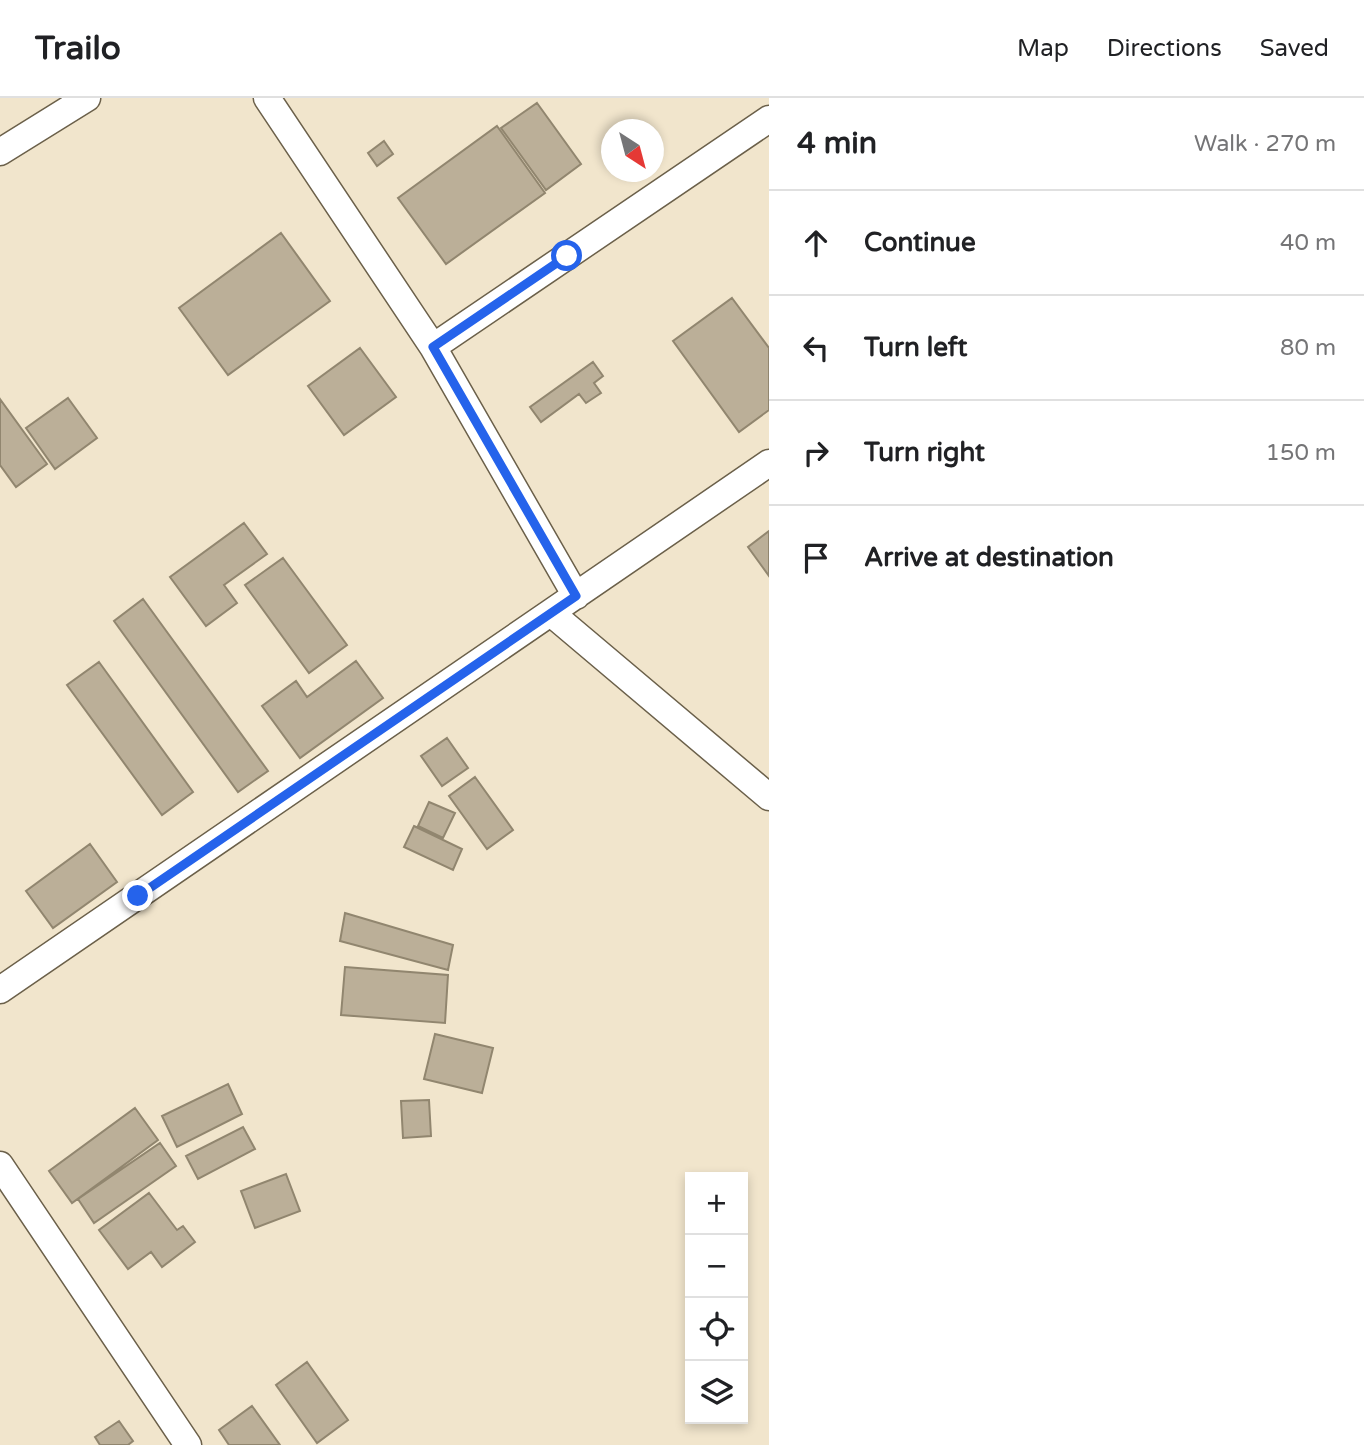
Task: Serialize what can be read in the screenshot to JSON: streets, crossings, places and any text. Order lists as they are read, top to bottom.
{
  "north": "bottom right",
  "page": {
    "header": "Trailo",
    "nav": ["Map", "Directions", "Saved"],
    "heading": ["4 min", "Walk · 270 m"],
    "list": [
      ["Continue", "40 m"],
      ["Turn left", "80 m"],
      ["Turn right", "150 m"],
      "Arrive at destination"
    ],
    "map_buttons": ["+", "−"]
  }
}
